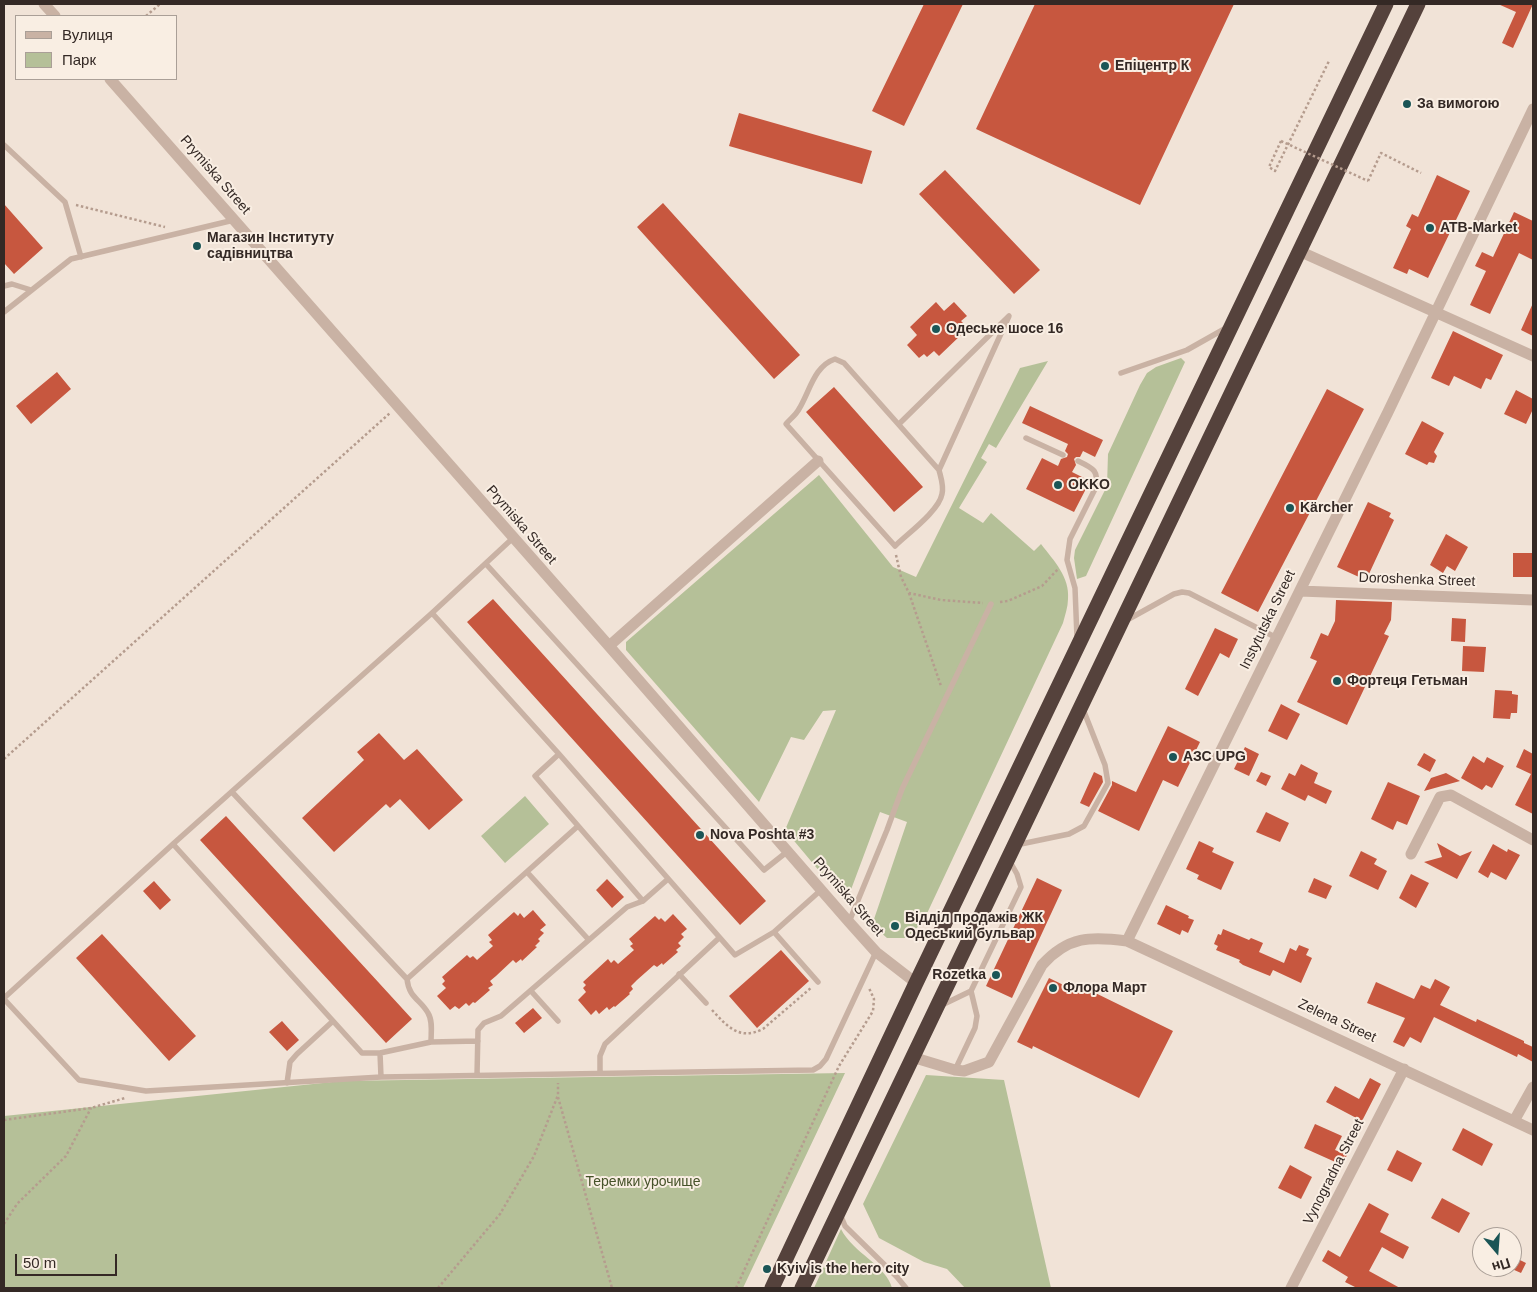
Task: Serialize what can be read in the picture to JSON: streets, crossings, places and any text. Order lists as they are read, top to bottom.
{
  "streets": {
    "street": [
      "Prymiska Street",
      "Doroshenka Street",
      "Instytutska Street",
      "Zelena Street",
      "Vynogradna Street"
    ]
  },
  "crossings": [
    ["Doroshenka Street", "Instytutska Street"],
    ["Instytutska Street", "Zelena Street"],
    ["Zelena Street", "Vynogradna Street"]
  ],
  "parks": ["Теремки урочище"],
  "places": [
    "Епіцентр К",
    "За вимогою",
    "ATB-Market",
    "Магазин Інституту садівництва",
    "Одеське шосе 16",
    "OKKO",
    "Kärcher",
    "Фортеця Гетьман",
    "АЗС UPG",
    "Nova Poshta #3",
    "Відділ продажів ЖК Одеський бульвар",
    "Rozetka",
    "Флора Март",
    "Kyiv is the hero city"
  ],
  "legend": ["Вулиця", "Парк"],
  "scale_bar": "50 m",
  "north": "bottom"
}
